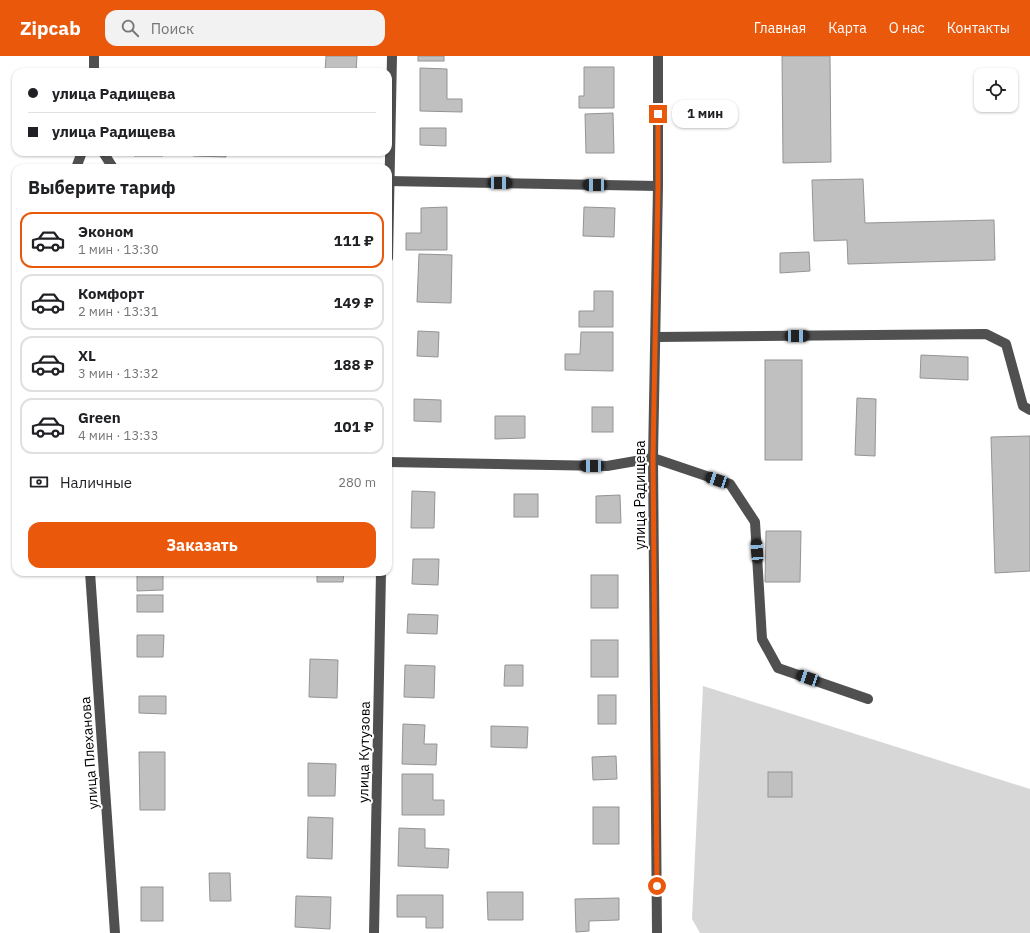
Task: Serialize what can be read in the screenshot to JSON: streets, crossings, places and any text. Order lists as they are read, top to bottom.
{
  "streets": {
    "street": ["улица Радищева", "улица Кутузова", "улица Плеханова"]
  },
  "page": {
    "header": "Zipcab",
    "search": "Поиск",
    "nav": [
      "Главная",
      "Карта",
      "О нас",
      "Контакты"
    ],
    "banner": ["улица Радищева", "улица Радищева"],
    "bubble": "1 мин",
    "heading": "Выберите тариф",
    "list": [
      {
        "name": "Эконом",
        "note": "1 мин · 13:30",
        "value": "111 ₽"
      },
      {
        "name": "Комфорт",
        "note": "2 мин · 13:31",
        "value": "149 ₽"
      },
      {
        "name": "XL",
        "note": "3 мин · 13:32",
        "value": "188 ₽"
      },
      {
        "name": "Green",
        "note": "4 мин · 13:33",
        "value": "101 ₽"
      }
    ],
    "pay": ["Наличные", "280 m"],
    "buttons": "Заказать"
  }
}
